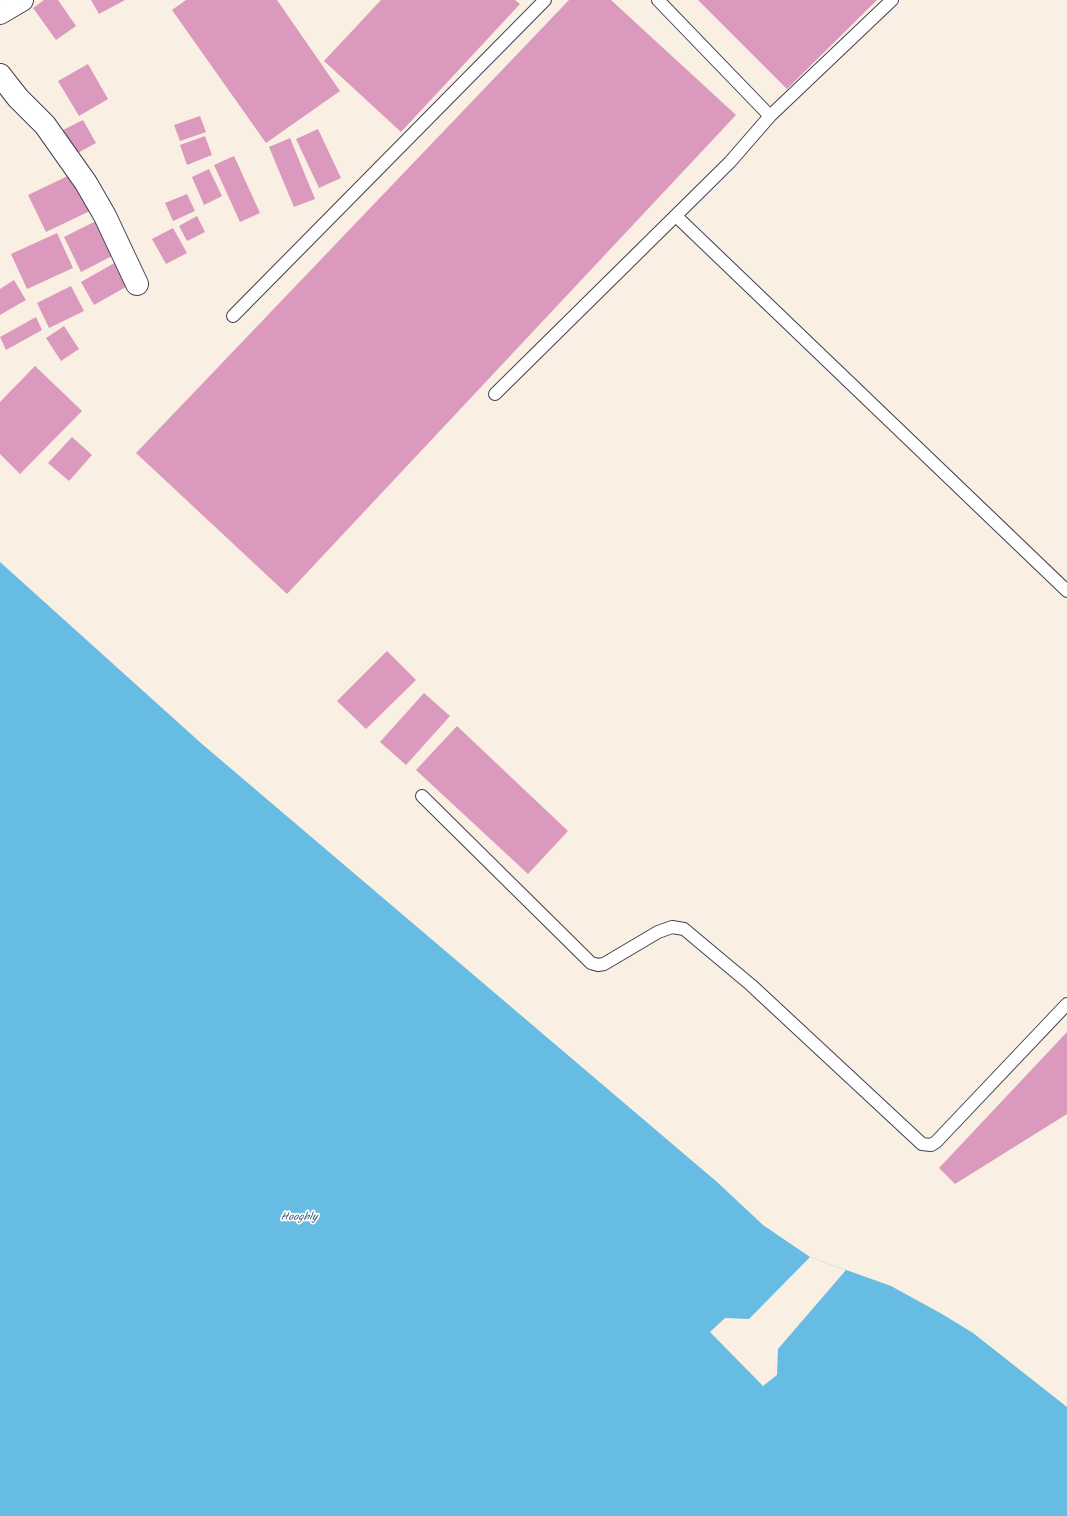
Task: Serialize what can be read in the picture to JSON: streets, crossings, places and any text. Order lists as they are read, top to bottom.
{
  "water": ["Hooghly"]
}
